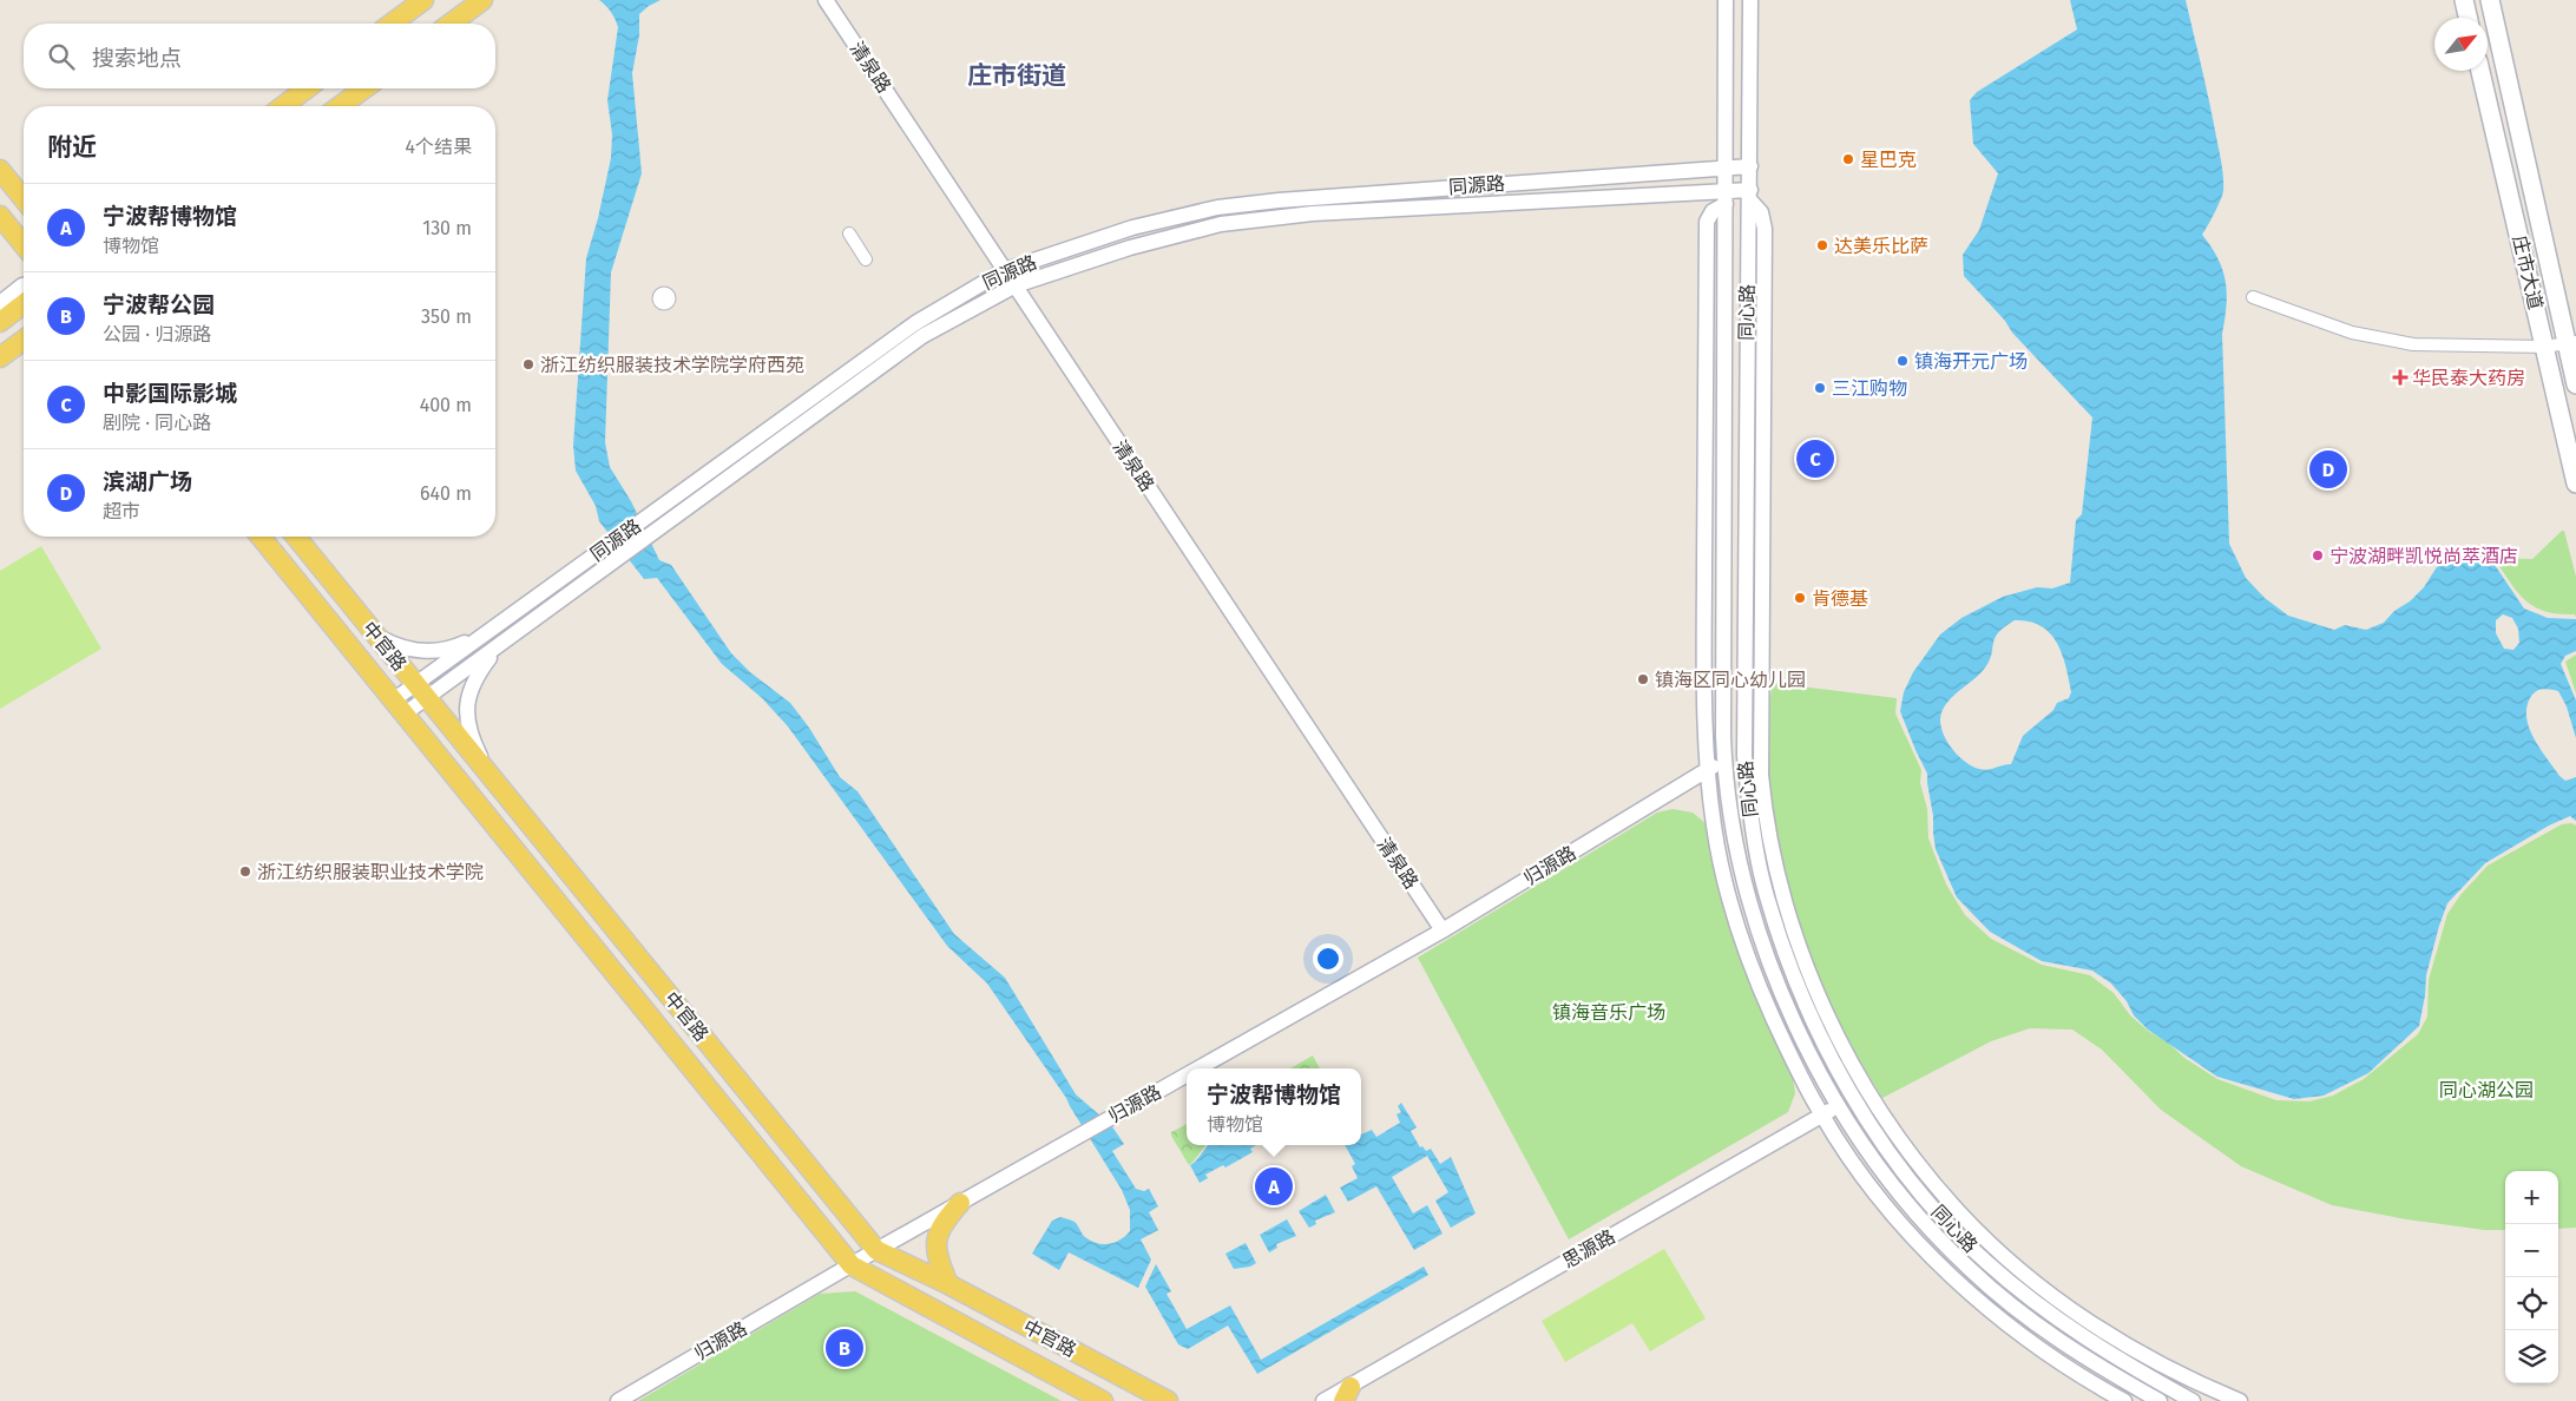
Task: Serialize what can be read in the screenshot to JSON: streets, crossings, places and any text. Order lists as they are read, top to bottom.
{
  "streets": {
    "main road": ["庄市大道", "中官路"],
    "street": [
      "清泉路",
      "同源路",
      "同心路",
      "归源路",
      "思源路"
    ]
  },
  "crossings": [
    ["清泉路", "同源路"],
    ["清泉路", "归源路"],
    ["同源路", "同心路"],
    ["同源路", "中官路"],
    ["同心路", "归源路"],
    ["同心路", "思源路"],
    ["中官路", "归源路"]
  ],
  "districts": ["庄市街道"],
  "parks": ["镇海音乐广场", "同心湖公园"],
  "places": {
    "other": [
      "星巴克",
      "达美乐比萨",
      "镇海开元广场",
      "浙江纺织服装技术学院学府西苑",
      "三江购物",
      "宁波湖畔凯悦尚萃酒店",
      "肯德基",
      "镇海区同心幼儿园",
      "浙江纺织服装职业技术学院"
    ],
    "health": ["华民泰大药房"]
  },
  "north": "top right",
  "page": {
    "search": "搜索地点",
    "heading": ["附近", "4个结果"],
    "list": [
      {
        "mark": "A",
        "name": "宁波帮博物馆",
        "note": "博物馆",
        "value": "130 m"
      },
      {
        "mark": "B",
        "name": "宁波帮公园",
        "note": "公园 · 归源路",
        "value": "350 m"
      },
      {
        "mark": "C",
        "name": "中影国际影城",
        "note": "剧院 · 同心路",
        "value": "400 m"
      },
      {
        "mark": "D",
        "name": "滨湖广场",
        "note": "超市",
        "value": "640 m"
      }
    ],
    "pins": [
      "C",
      "D",
      "A",
      "B"
    ],
    "popup": ["宁波帮博物馆", "博物馆"],
    "map_buttons": ["+", "−"]
  }
}
